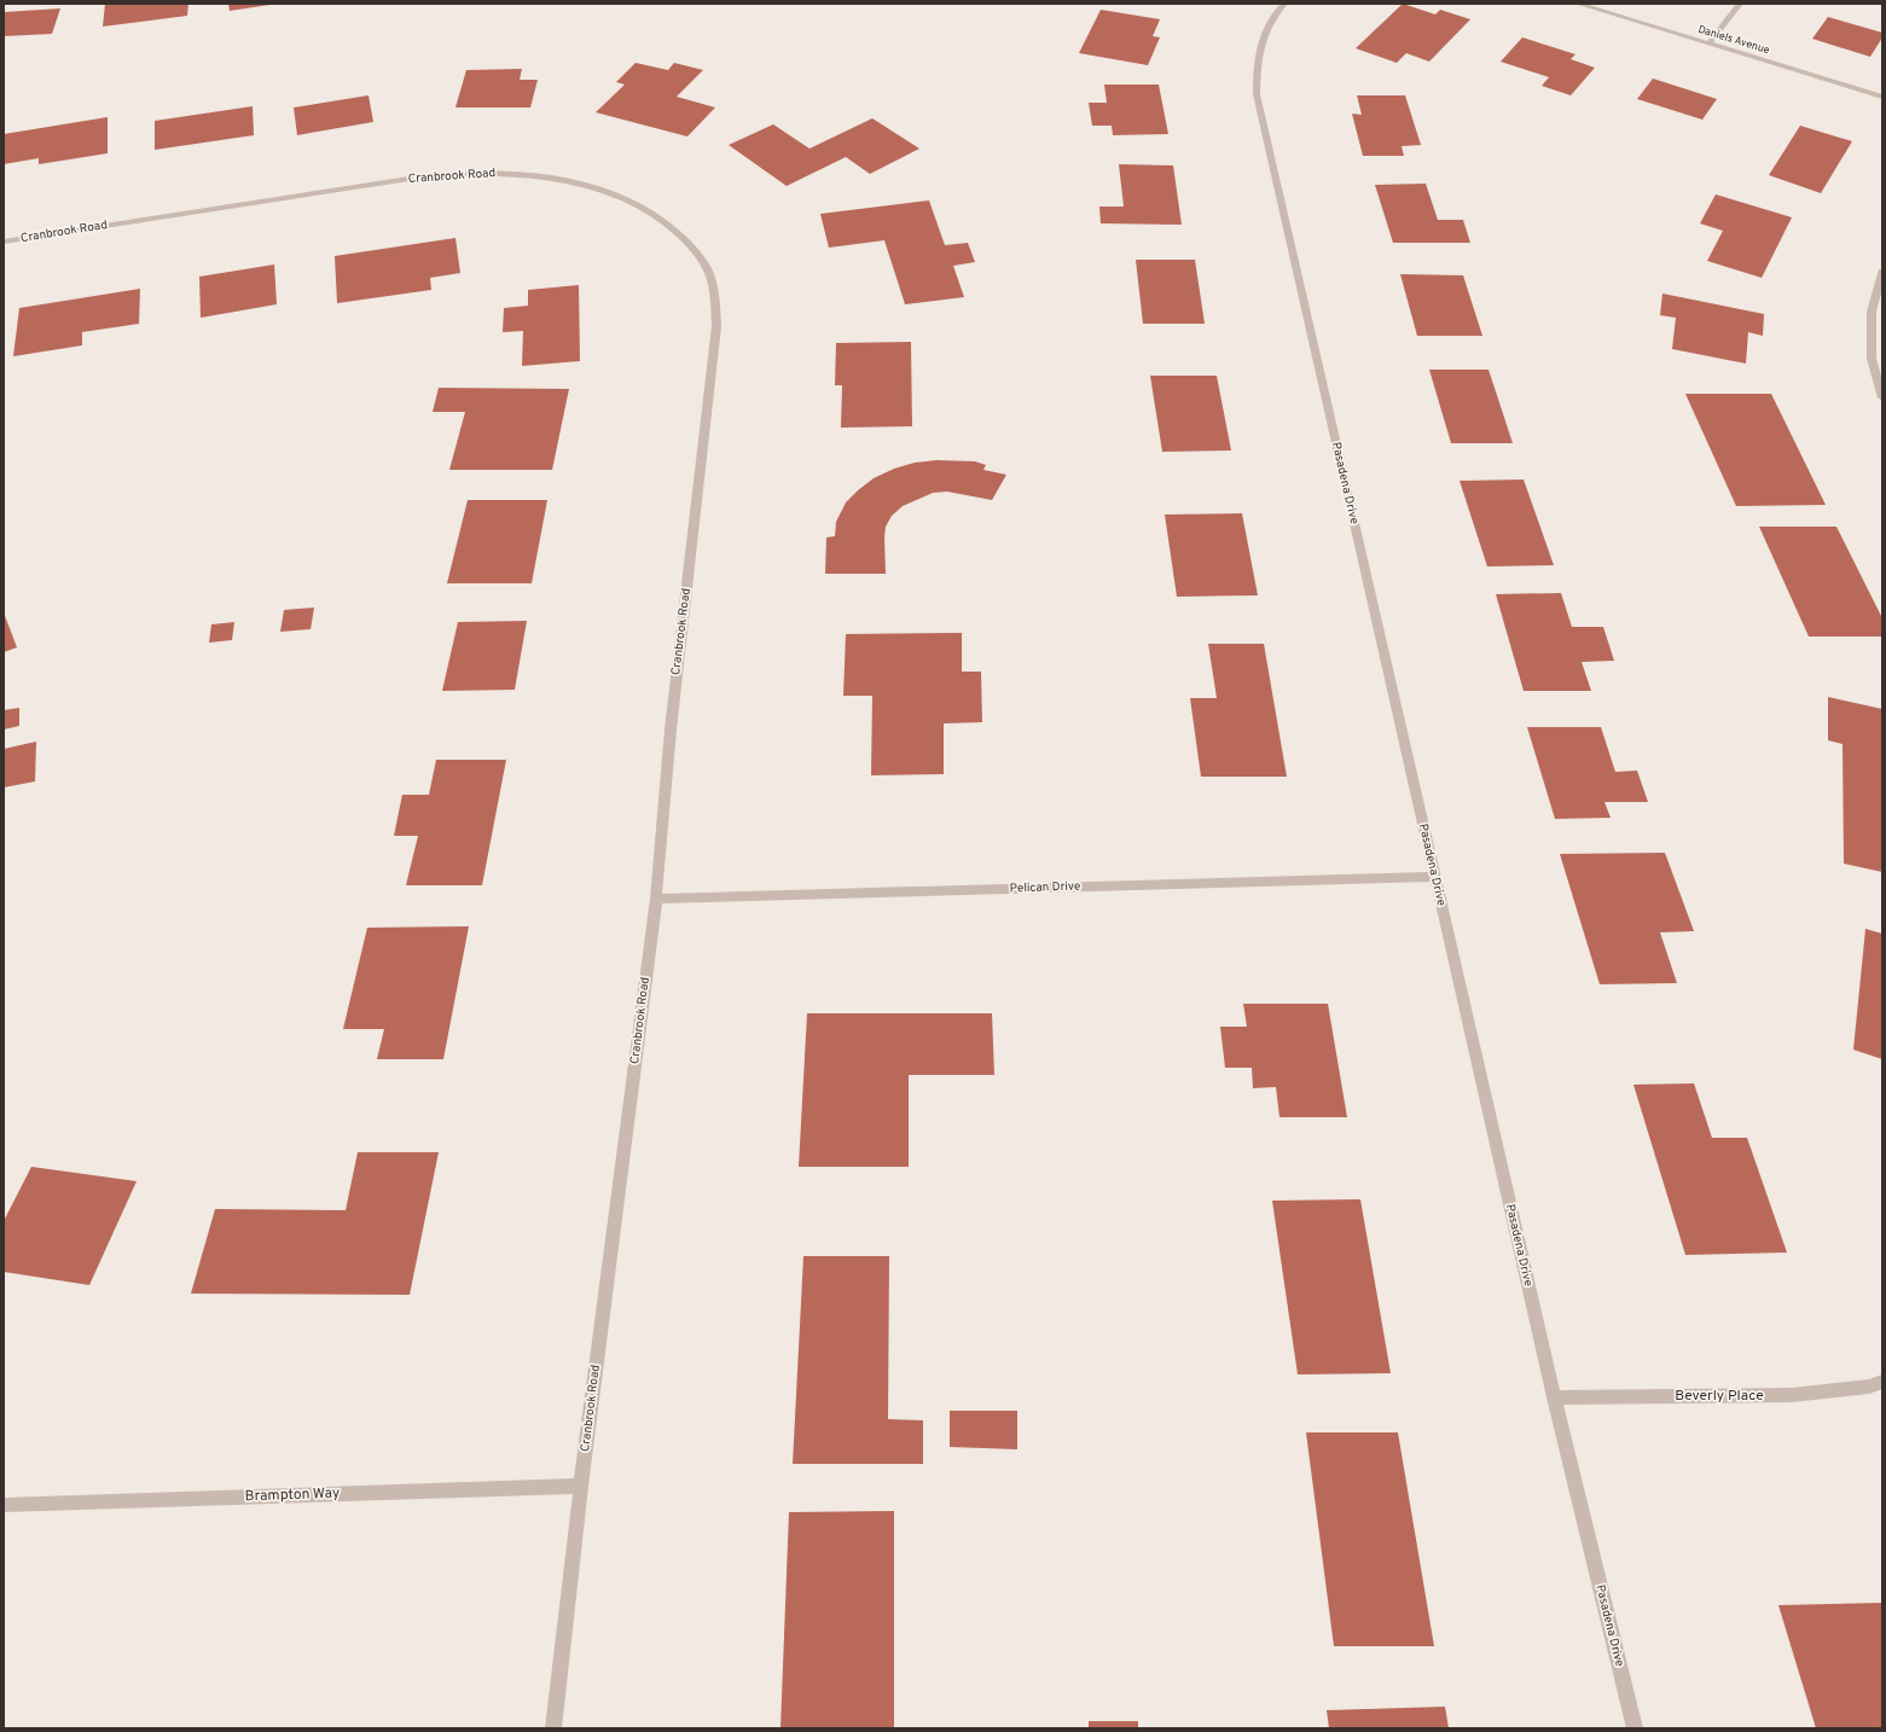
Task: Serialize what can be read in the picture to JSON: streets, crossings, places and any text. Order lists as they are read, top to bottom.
{
  "streets": {
    "street": [
      "Daniels Avenue",
      "Cranbrook Road",
      "Pasadena Drive",
      "Pelican Drive",
      "Beverly Place",
      "Brampton Way"
    ]
  },
  "crossings": [
    ["Cranbrook Road", "Pelican Drive"],
    ["Cranbrook Road", "Brampton Way"],
    ["Pasadena Drive", "Pelican Drive"],
    ["Pasadena Drive", "Beverly Place"]
  ]
}
